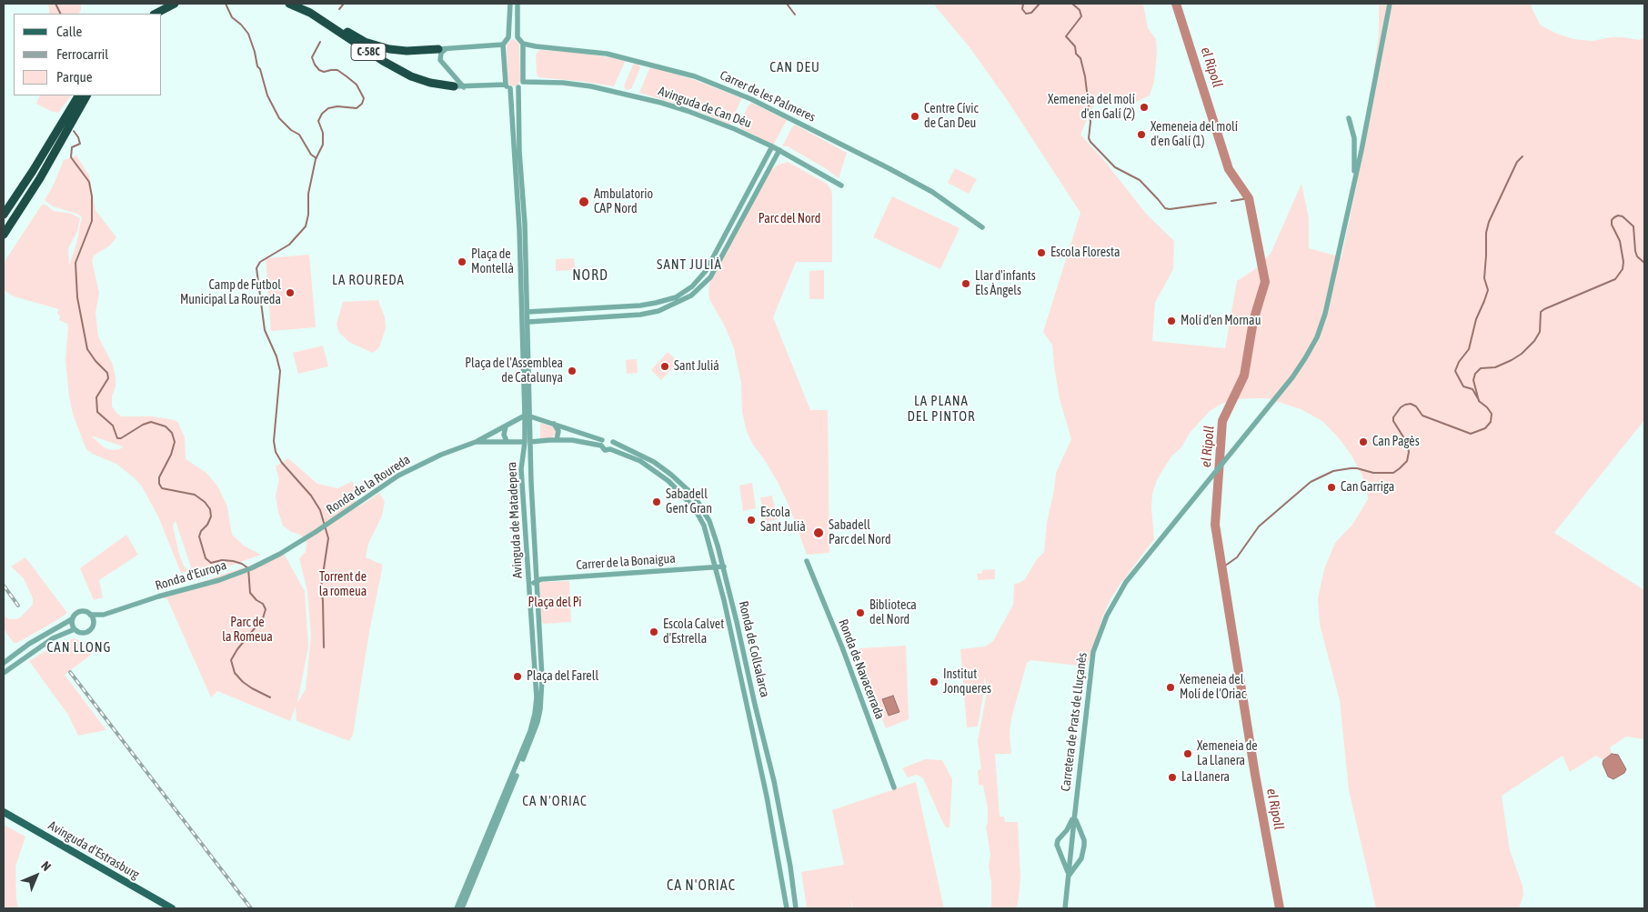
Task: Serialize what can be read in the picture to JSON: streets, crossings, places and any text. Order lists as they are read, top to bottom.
{
  "streets": {
    "highway": ["C-58C"],
    "main road": ["Avinguda d'Estrasburg"],
    "street": [
      "Carrer de les Palmeres",
      "Avinguda de Can Déu",
      "Ronda de la Roureda",
      "Avinguda de Matadepera",
      "Carrer de la Bonaigua",
      "Ronda d'Europa",
      "Ronda de Collsalarca",
      "Ronda de Navacerrada",
      "Carretera de Prats de Lluçanès"
    ]
  },
  "crossings": [
    ["Ronda de la Roureda", "Avinguda de Matadepera"],
    ["Ronda de la Roureda", "Ronda d'Europa"],
    ["Avinguda de Matadepera", "Carrer de la Bonaigua"],
    ["Carrer de la Bonaigua", "Ronda de Collsalarca"]
  ],
  "districts": [
    "CAN DEU",
    "SANT JULIÀ",
    "NORD",
    "LA ROUREDA",
    "LA PLANA DEL PINTOR",
    "CAN LLONG",
    "CA N'ORIAC",
    "CA N'ORIAC"
  ],
  "water": ["el Ripoll"],
  "parks": [
    "Parc del Nord",
    "Torrent de la romeua",
    "Plaça del Pi",
    "Parc de la Romeua"
  ],
  "places": [
    "Xemeneia del molí d'en Galí (2)",
    "Centre Cívic de Can Deu",
    "Xemeneia del molí d'en Galí (1)",
    "Ambulatorio CAP Nord",
    "Escola Floresta",
    "Plaça de Montellà",
    "Llar d'infants Els Àngels",
    "Camp de Futbol Municipal La Roureda",
    "Molí d'en Mornau",
    "Sant Juliá",
    "Plaça de l'Assemblea de Catalunya",
    "Can Pagès",
    "Can Garriga",
    "Sabadell Gent Gran",
    "Escola Sant Julià",
    "Sabadell Parc del Nord",
    "Biblioteca del Nord",
    "Escola Calvet d'Estrella",
    "Plaça del Farell",
    "Institut Jonqueres",
    "Xemeneia del Molí de l'Oriac",
    "Xemeneia de La Llanera",
    "La Llanera"
  ],
  "legend": ["Calle", "Ferrocarril", "Parque"],
  "north": "top right"
}
